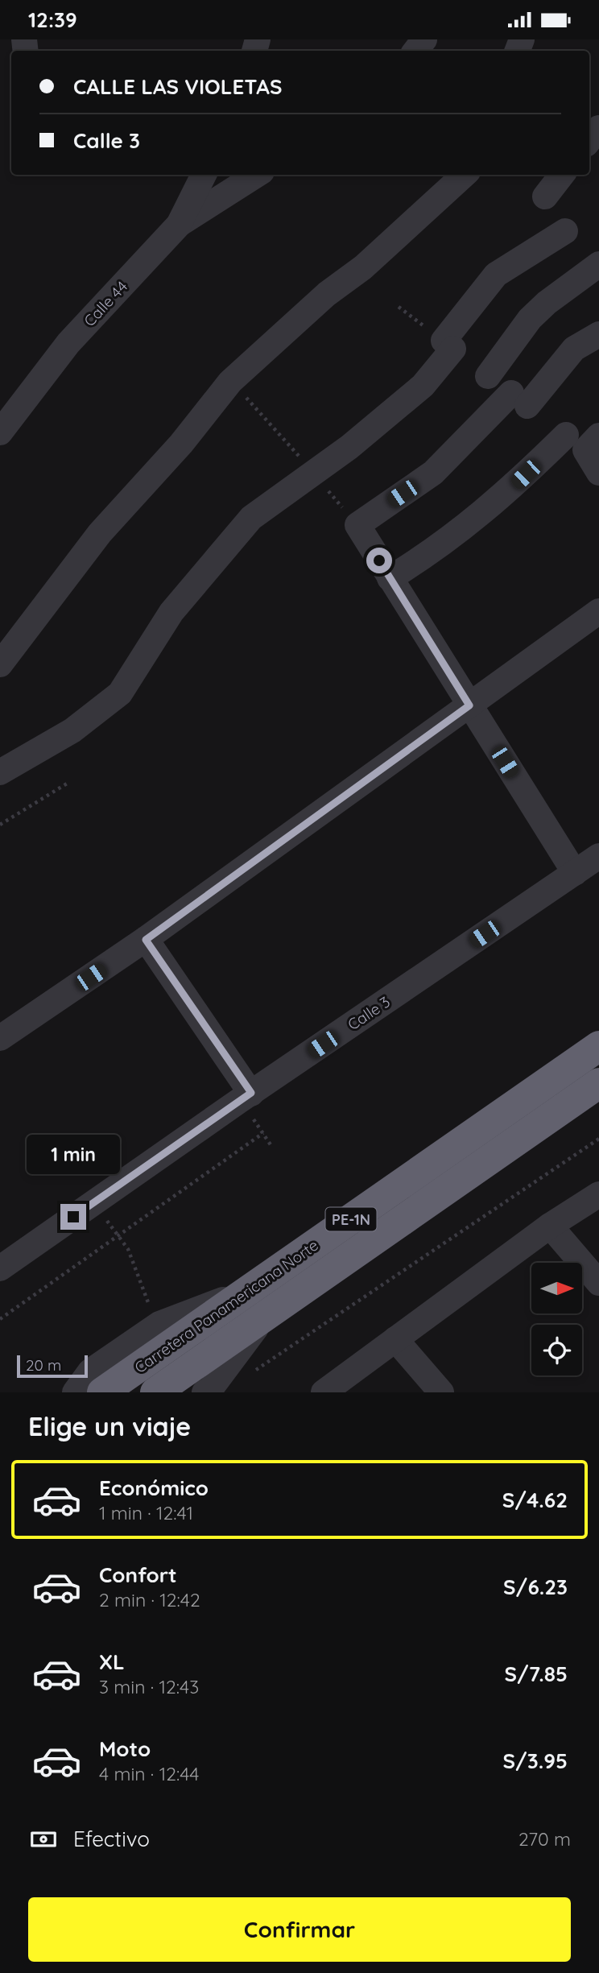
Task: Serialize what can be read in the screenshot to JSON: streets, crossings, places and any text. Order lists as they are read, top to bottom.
{
  "streets": {
    "highway": ["PE-1N", "Carretera Panamericana Norte"],
    "street": ["Calle 44", "Calle 3"]
  },
  "scale_bar": "20 m",
  "north": "right",
  "page": {
    "status": "12:39",
    "banner": ["CALLE LAS VIOLETAS", "Calle 3"],
    "bubble": "1 min",
    "scale": "20 m",
    "heading": "Elige un viaje",
    "list": [
      {
        "name": "Económico",
        "note": "1 min · 12:41",
        "value": "S/4.62"
      },
      {
        "name": "Confort",
        "note": "2 min · 12:42",
        "value": "S/6.23"
      },
      {
        "name": "XL",
        "note": "3 min · 12:43",
        "value": "S/7.85"
      },
      {
        "name": "Moto",
        "note": "4 min · 12:44",
        "value": "S/3.95"
      }
    ],
    "pay": ["Efectivo", "270 m"],
    "buttons": "Confirmar"
  }
}
